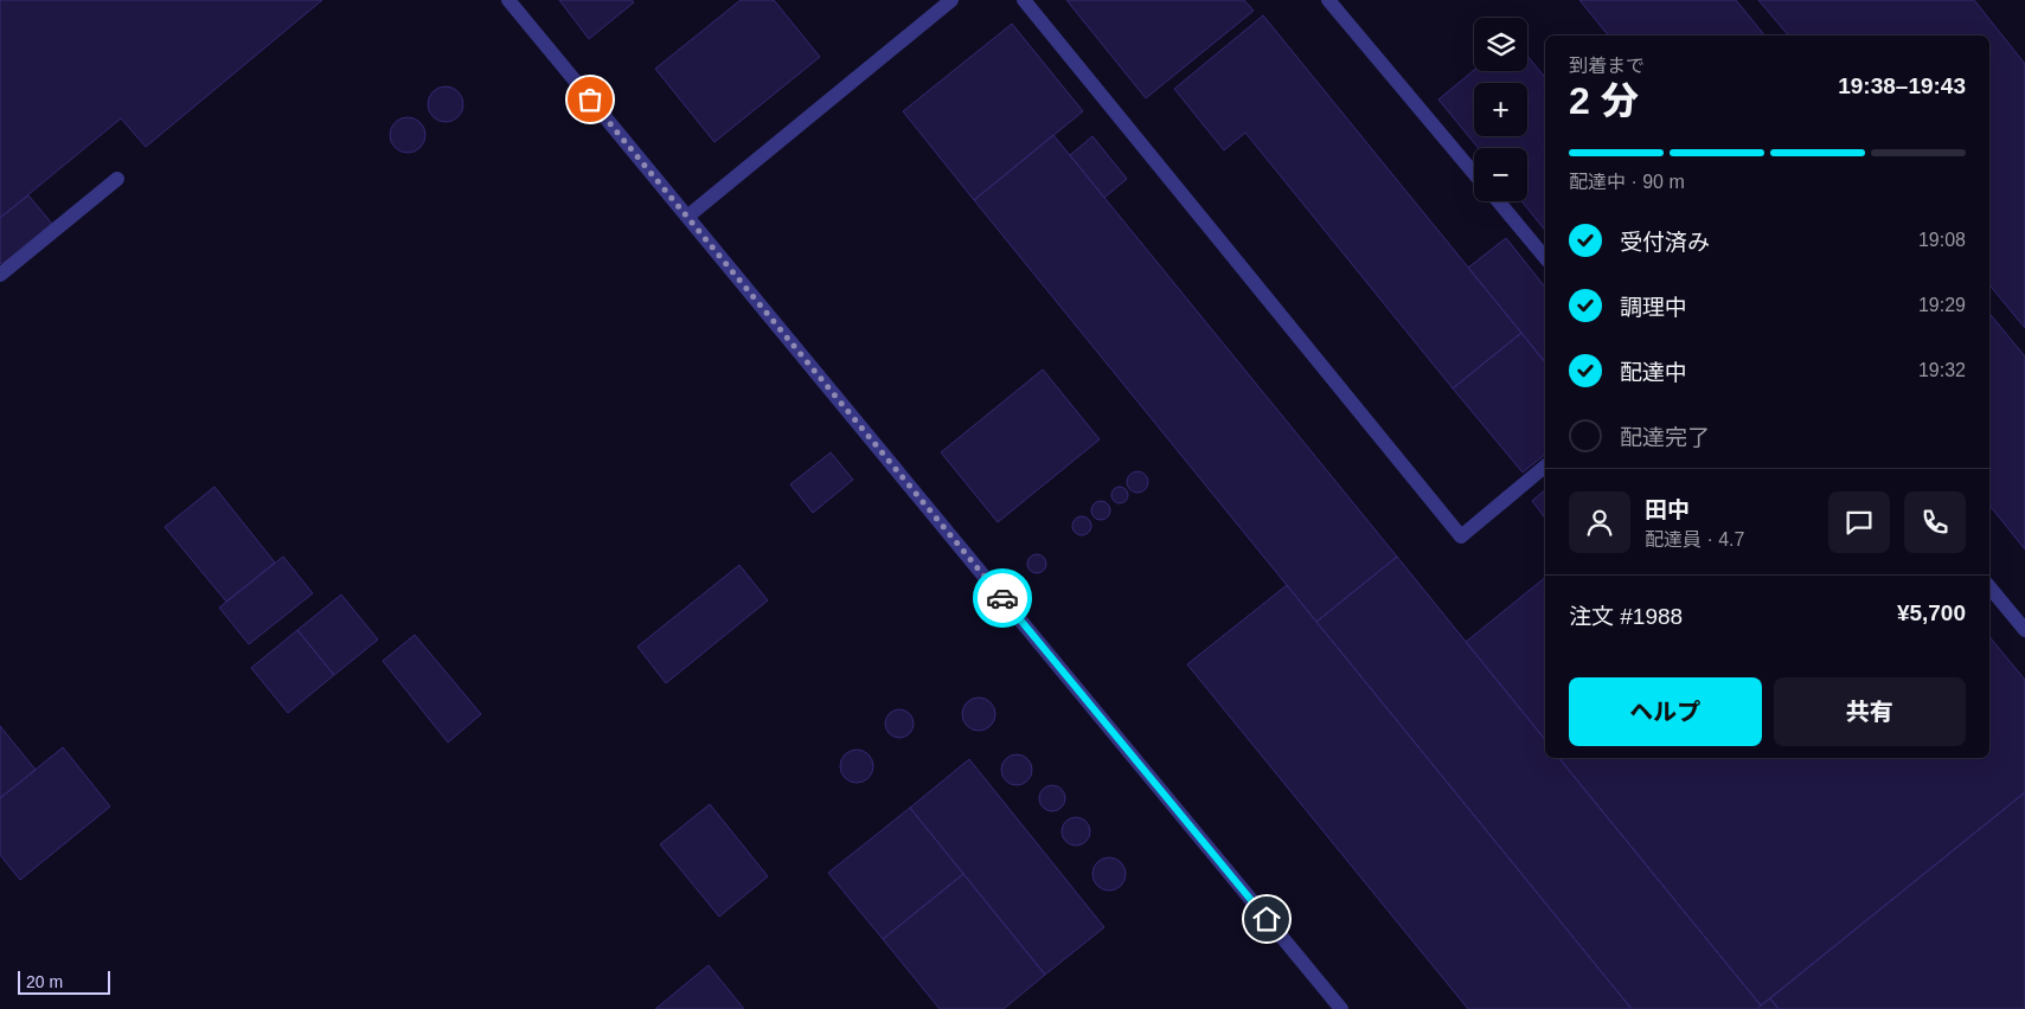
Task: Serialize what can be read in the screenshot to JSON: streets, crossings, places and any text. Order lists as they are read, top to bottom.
{
  "scale_bar": "20 m",
  "page": {
    "map_buttons": ["+", "−"],
    "heading": ["2 分", "到着まで", "19:38–19:43"],
    "panel": [
      "田中",
      "配達員 · 4.7",
      "注文 #1988",
      "¥5,700"
    ],
    "bar": "配達中 · 90 m",
    "list": [
      ["受付済み", "19:08"],
      ["調理中", "19:29"],
      ["配達中", "19:32"],
      "配達完了"
    ],
    "buttons": ["ヘルプ", "共有"],
    "scale": "20 m"
  }
}
